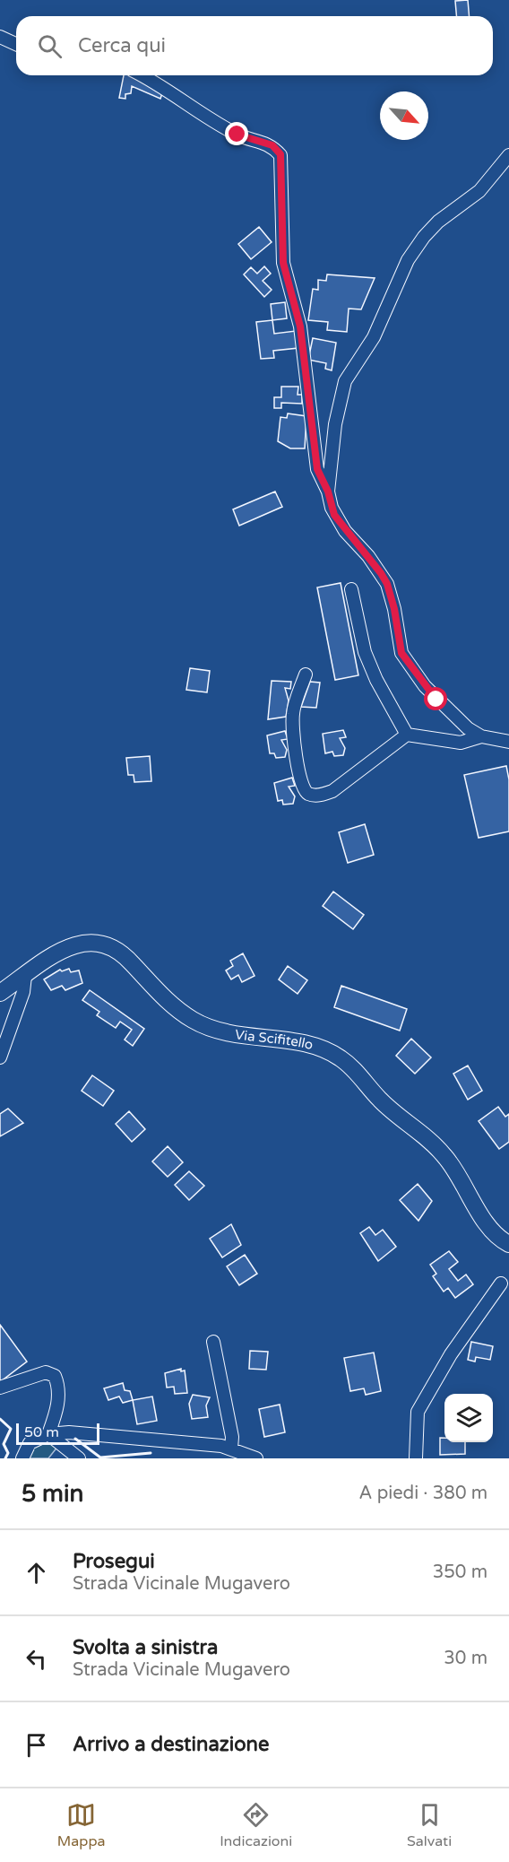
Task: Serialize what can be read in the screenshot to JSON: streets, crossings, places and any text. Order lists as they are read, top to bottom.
{
  "streets": {
    "main road": ["Via Scifitello"]
  },
  "scale_bar": "50 m",
  "north": "bottom right",
  "page": {
    "search": "Cerca qui",
    "scale": "50 m",
    "heading": ["5 min", "A piedi · 380 m"],
    "list": [
      ["Prosegui", "Strada Vicinale Mugavero", "350 m"],
      ["Svolta a sinistra", "Strada Vicinale Mugavero", "30 m"],
      "Arrivo a destinazione"
    ],
    "nav": ["Mappa", "Indicazioni", "Salvati"]
  }
}
